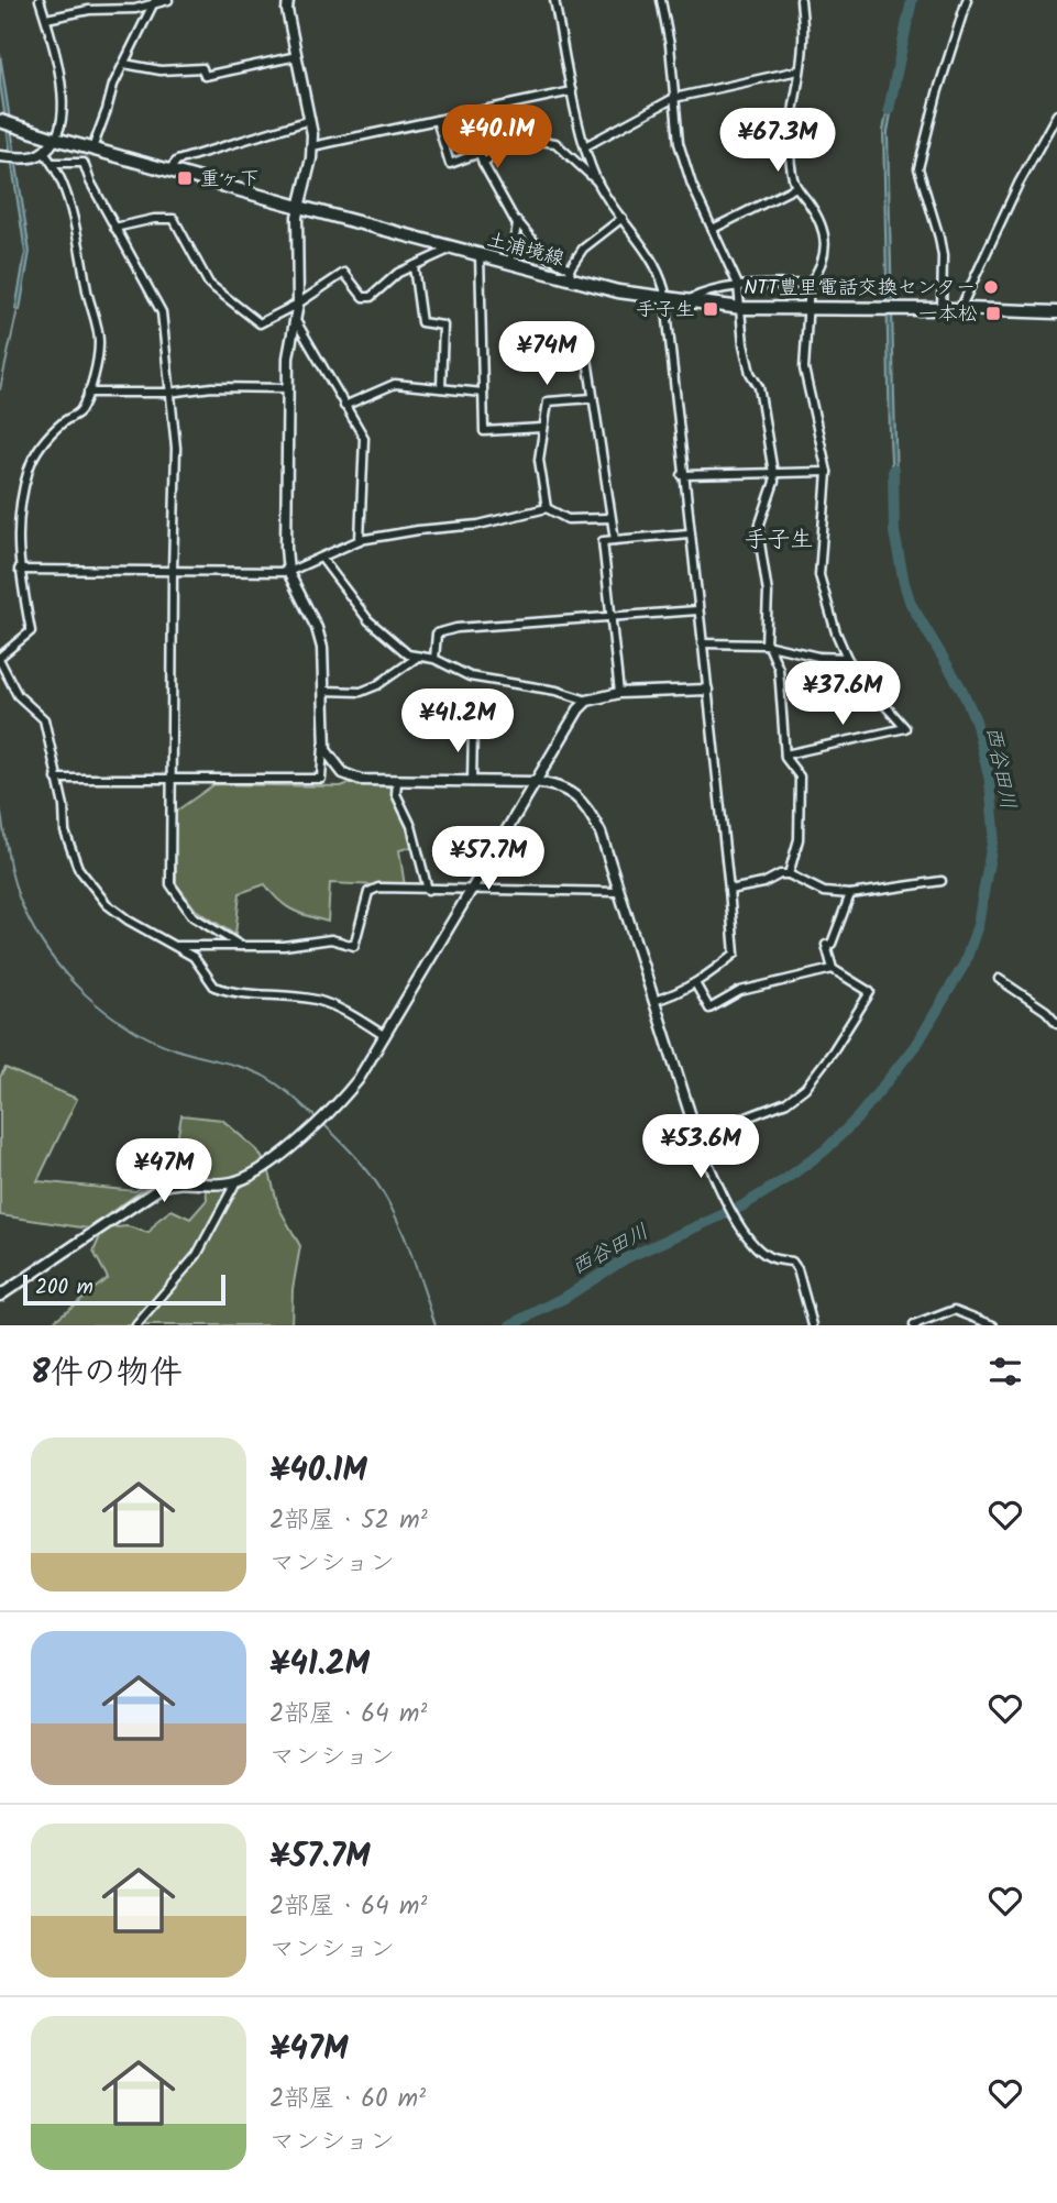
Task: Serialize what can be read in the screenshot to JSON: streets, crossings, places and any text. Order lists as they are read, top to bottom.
{
  "streets": {
    "main road": ["土浦境線"]
  },
  "districts": ["手子生"],
  "water": ["西谷田川"],
  "places": {
    "transit": ["重ヶ下", "手子生", "一本松"],
    "other": ["NTT豊里電話交換センター"]
  },
  "scale_bar": "200 m",
  "page": {
    "price": [
      "¥40.1M",
      "¥67.3M",
      "¥74M",
      "¥37.6M",
      "¥41.2M",
      "¥57.7M",
      "¥53.6M",
      "¥47M"
    ],
    "scale": "200 m",
    "heading": "8件の物件",
    "list": [
      {
        "name": "¥40.1M",
        "note": "2部屋 · 52 m² · マンション"
      },
      {
        "name": "¥41.2M",
        "note": "2部屋 · 64 m² · マンション"
      },
      {
        "name": "¥57.7M",
        "note": "2部屋 · 64 m² · マンション"
      },
      {
        "name": "¥47M",
        "note": "2部屋 · 60 m² · マンション"
      }
    ]
  }
}
